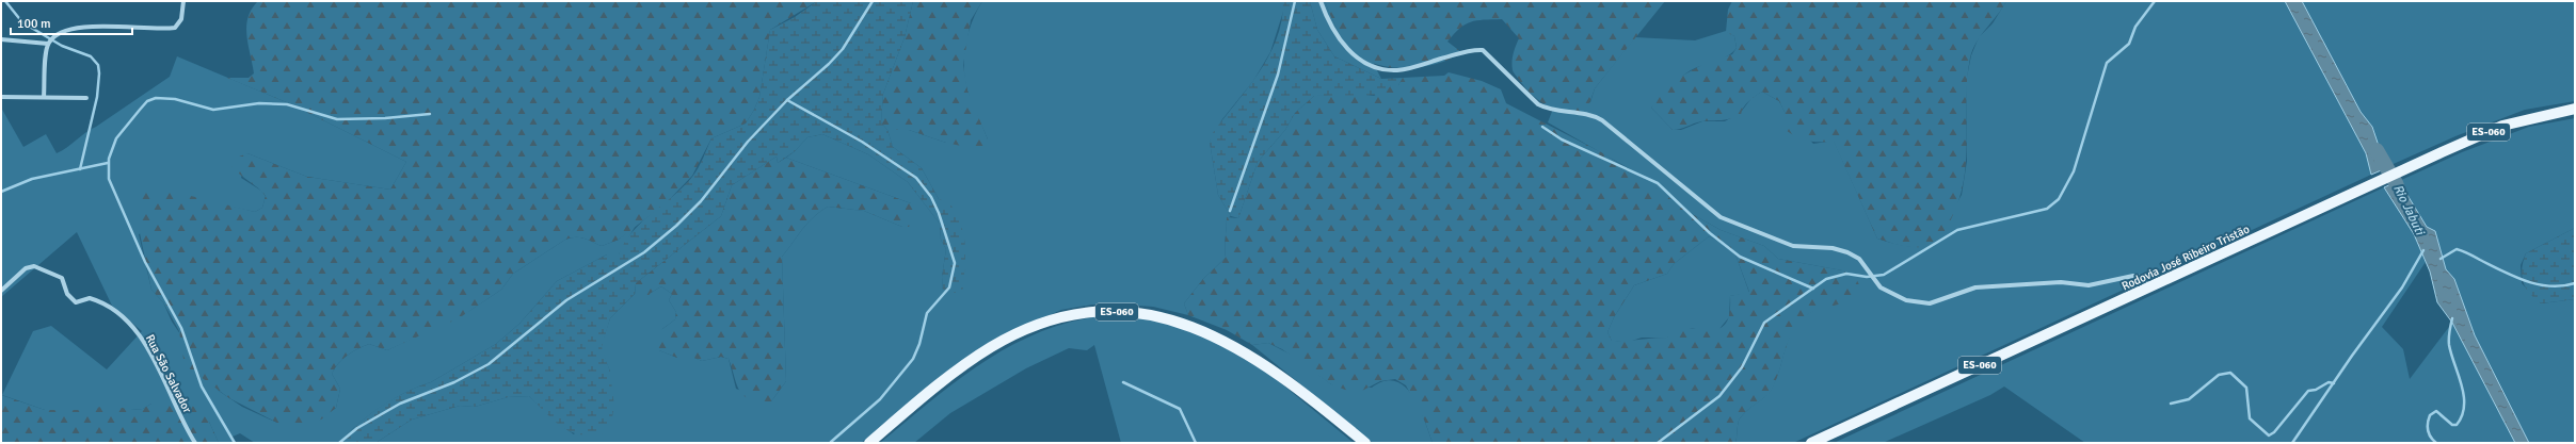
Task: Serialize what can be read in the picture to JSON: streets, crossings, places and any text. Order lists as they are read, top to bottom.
{
  "streets": {
    "main road": ["ES-060", "Rodovia José Ribeiro Tristão"],
    "street": ["Rua São Salvador"]
  },
  "water": ["Rio Jabuti"],
  "scale_bar": "100 m"
}
